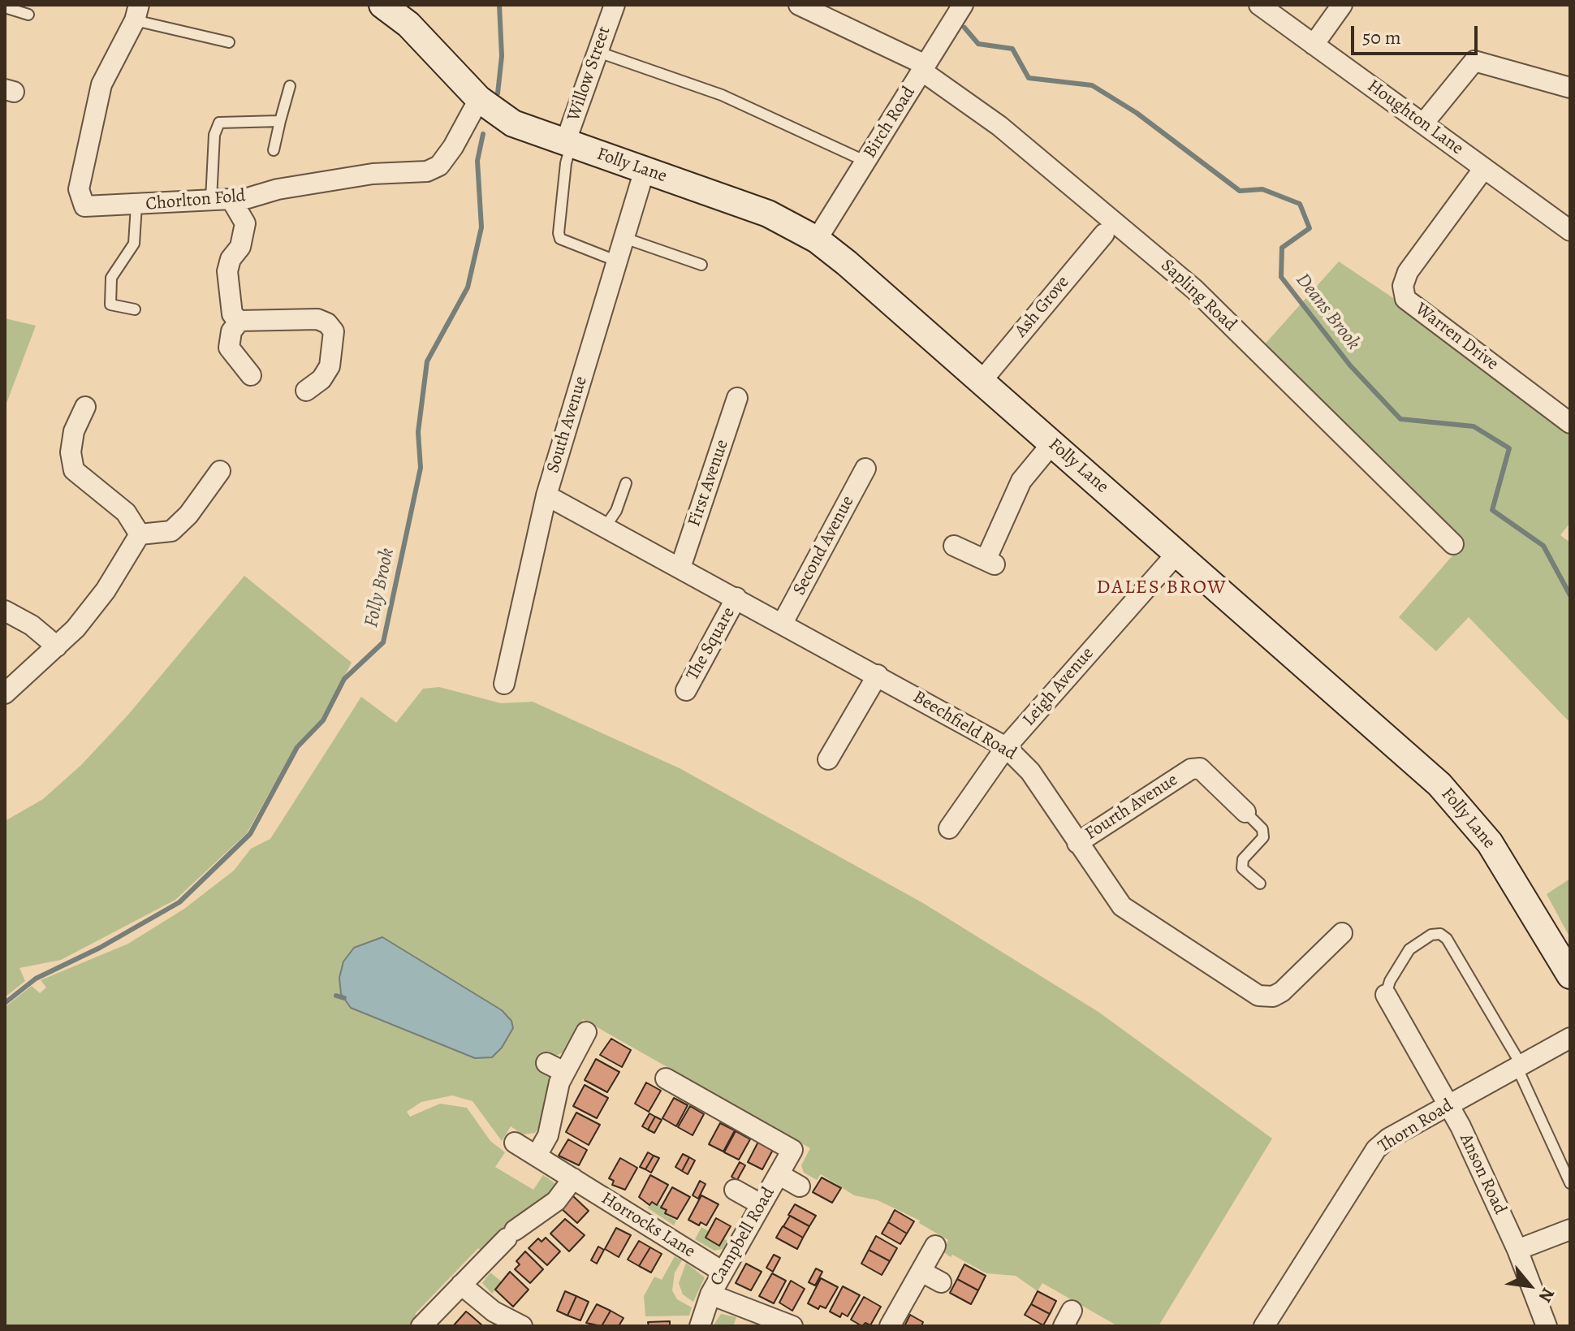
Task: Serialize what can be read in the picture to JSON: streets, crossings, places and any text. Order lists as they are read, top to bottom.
{
  "streets": {
    "main road": ["Folly Lane"],
    "street": [
      "Willow Street",
      "Houghton Lane",
      "Birch Road",
      "Chorlton Fold",
      "Sapling Road",
      "Ash Grove",
      "Warren Drive",
      "South Avenue",
      "First Avenue",
      "Second Avenue",
      "The Square",
      "Leigh Avenue",
      "Beechfield Road",
      "Fourth Avenue",
      "Thorn Road",
      "Anson Road",
      "Horrocks Lane",
      "Campbell Road"
    ]
  },
  "crossings": [
    ["Willow Street", "Folly Lane"],
    ["Houghton Lane", "Warren Drive"],
    ["Birch Road", "Folly Lane"],
    ["Birch Road", "Sapling Road"],
    ["Folly Lane", "Chorlton Fold"],
    ["Folly Lane", "Ash Grove"],
    ["Folly Lane", "South Avenue"],
    ["Folly Lane", "Leigh Avenue"],
    ["South Avenue", "Beechfield Road"],
    ["First Avenue", "Beechfield Road"],
    ["Second Avenue", "Beechfield Road"],
    ["The Square", "Beechfield Road"],
    ["Leigh Avenue", "Beechfield Road"],
    ["Beechfield Road", "Fourth Avenue"],
    ["Thorn Road", "Anson Road"],
    ["Horrocks Lane", "Campbell Road"]
  ],
  "districts": ["DALES BROW"],
  "water": ["Deans Brook", "Folly Brook"],
  "scale_bar": "50 m",
  "north": "bottom right"
}
